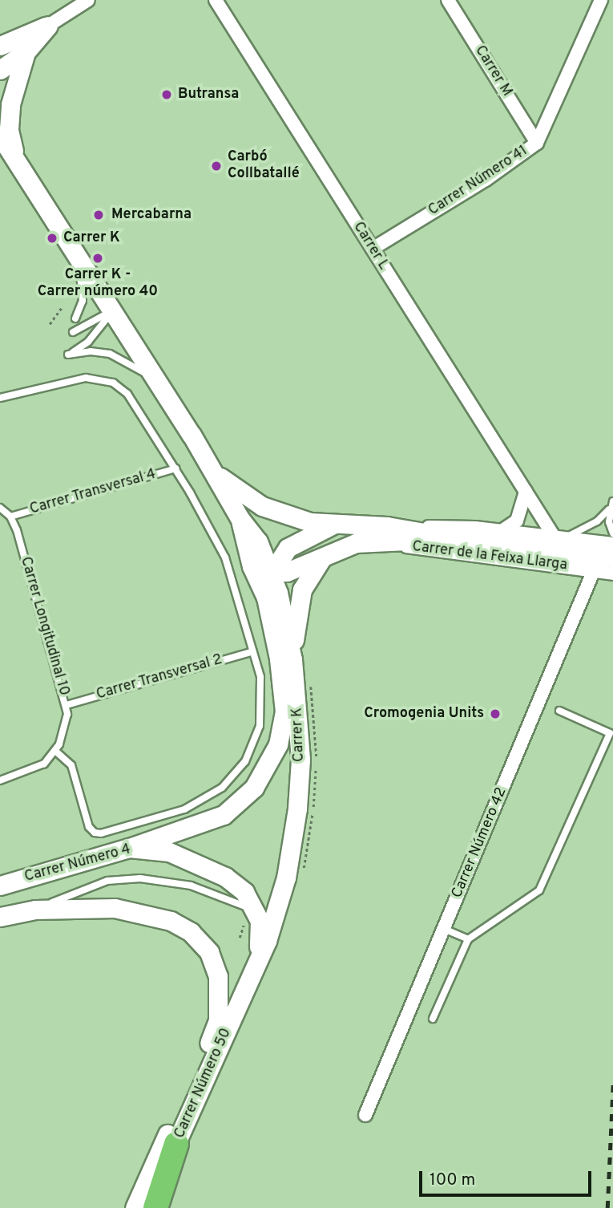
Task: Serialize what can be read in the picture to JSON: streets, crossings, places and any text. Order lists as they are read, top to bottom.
{
  "streets": {
    "main road": [
      "Carrer de la Feixa Llarga",
      "Carrer K",
      "Carrer Número 4",
      "Carrer Número 50"
    ],
    "street": [
      "Carrer M",
      "Carrer Número 41",
      "Carrer L",
      "Carrer Número 42"
    ],
    "lane": ["Carrer Transversal 4", "Carrer Longitudinal 10", "Carrer Transversal 2"]
  },
  "crossings": [
    ["Carrer M", "Carrer Número 41"],
    ["Carrer Número 41", "Carrer L"],
    ["Carrer L", "Carrer de la Feixa Llarga"],
    ["Carrer Transversal 4", "Carrer Longitudinal 10"],
    ["Carrer de la Feixa Llarga", "Carrer K"],
    ["Carrer de la Feixa Llarga", "Carrer Número 42"],
    ["Carrer Longitudinal 10", "Carrer Transversal 2"],
    ["Carrer K", "Carrer Número 4"],
    ["Carrer K", "Carrer Número 50"],
    ["Carrer Número 4", "Carrer Número 50"]
  ],
  "places": [
    "Butransa",
    "Carbó Collbatallé",
    "Mercabarna",
    "Carrer K",
    "Carrer K - Carrer número 40",
    "Cromogenia Units"
  ],
  "scale_bar": "100 m"
}
